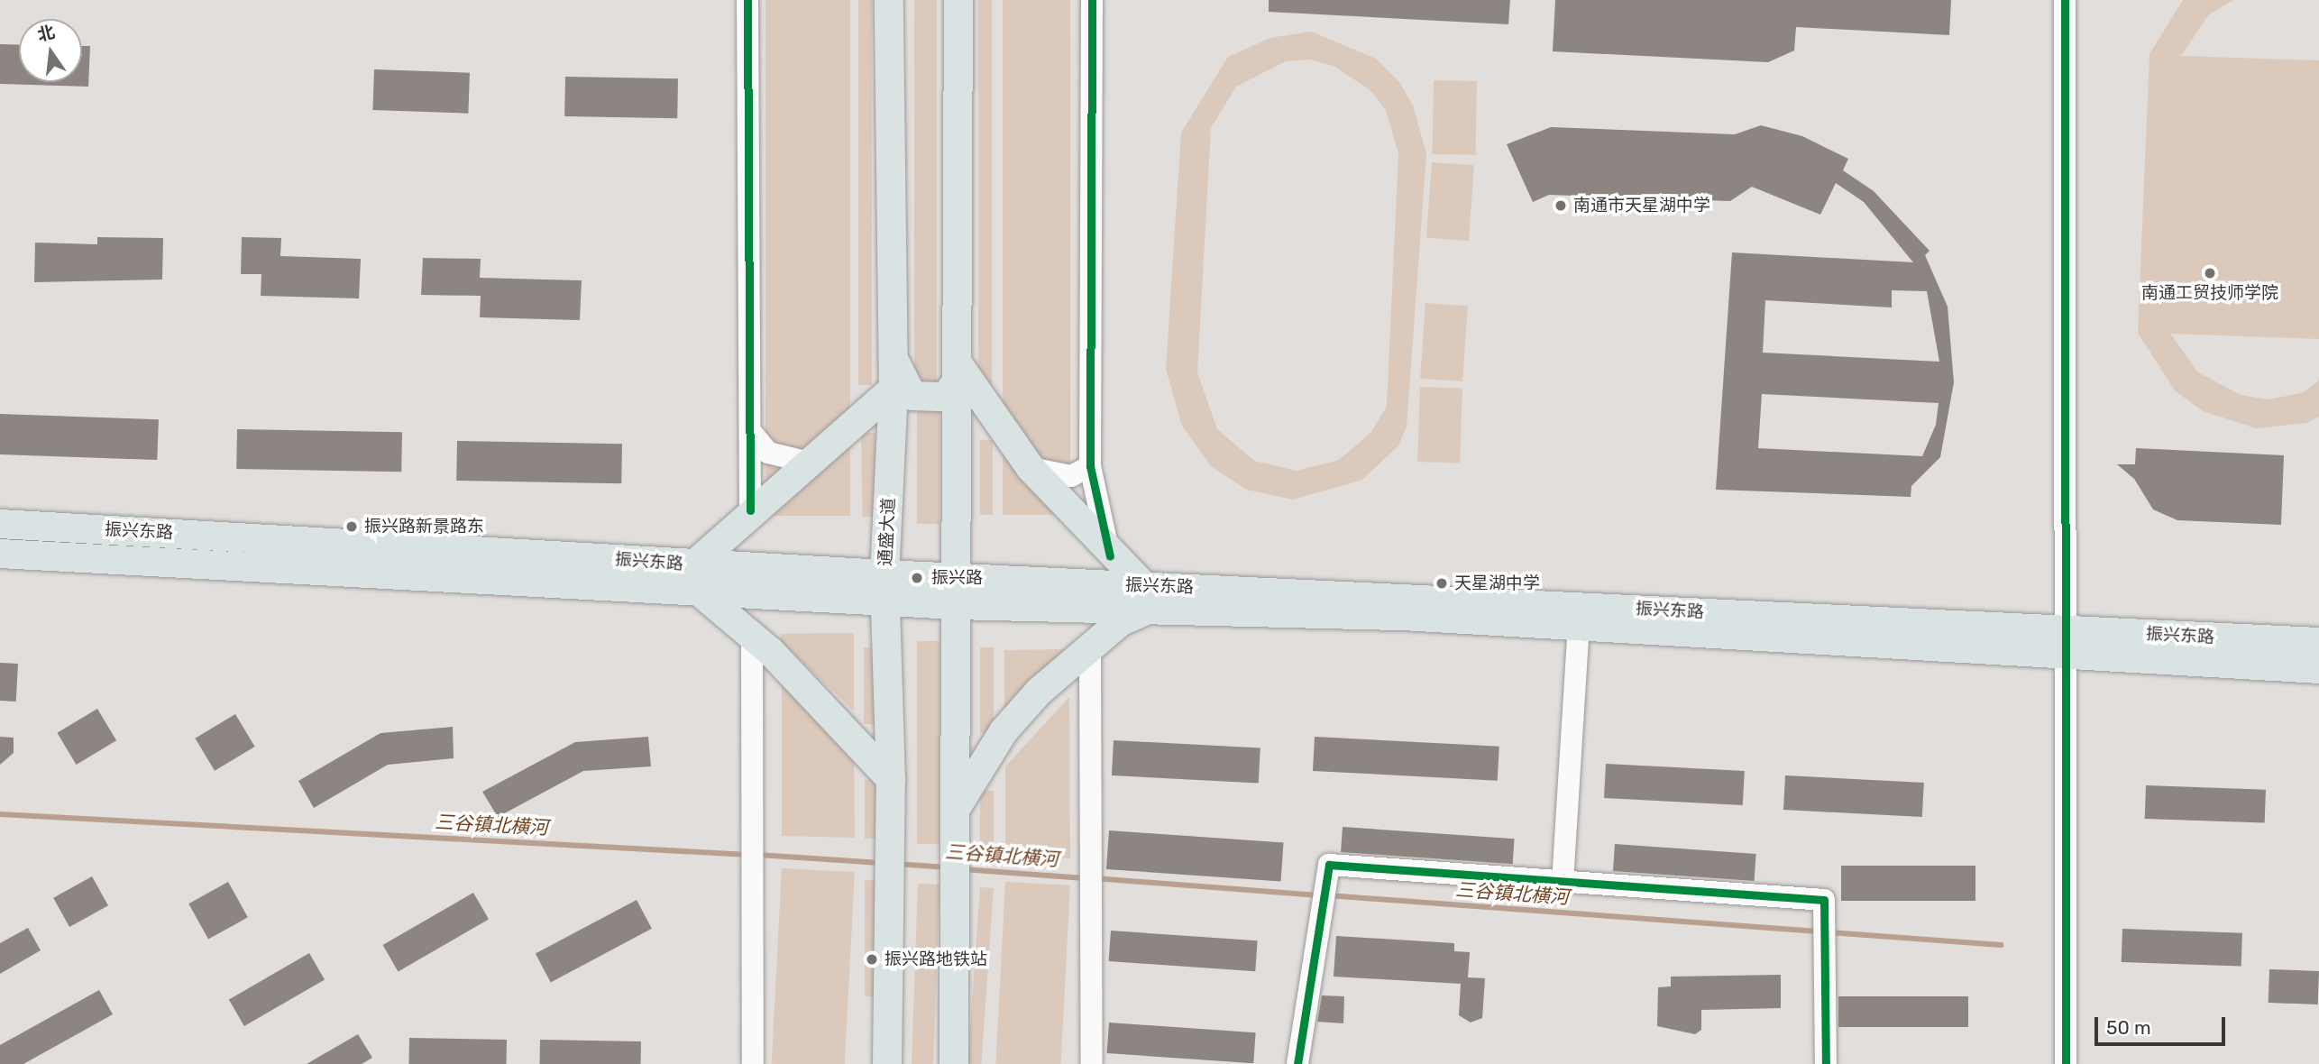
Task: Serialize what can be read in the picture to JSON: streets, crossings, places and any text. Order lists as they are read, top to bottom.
{
  "streets": {
    "main road": ["振兴东路", "通盛大道"]
  },
  "crossings": [
    ["振兴东路", "通盛大道"]
  ],
  "water": ["三谷镇北横河"],
  "places": [
    "南通市天星湖中学",
    "南通工贸技师学院",
    "振兴路新景路东",
    "振兴路",
    "天星湖中学",
    "振兴路地铁站"
  ],
  "scale_bar": "50 m",
  "north": "top"
}
